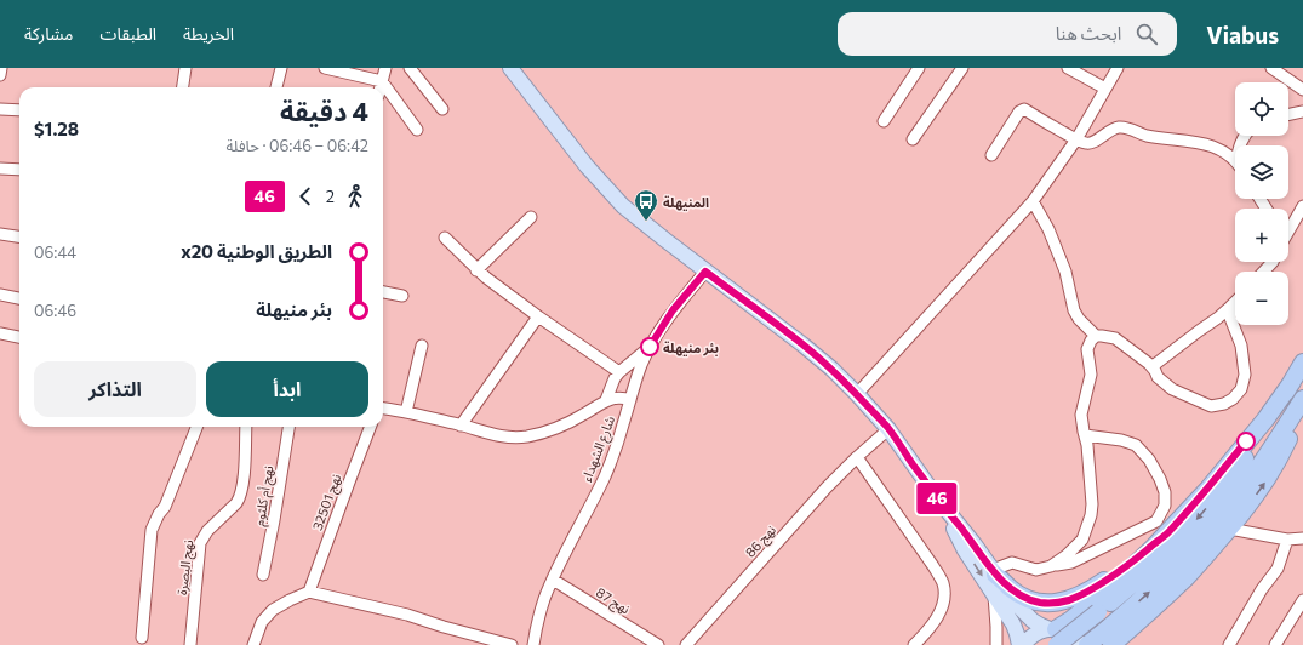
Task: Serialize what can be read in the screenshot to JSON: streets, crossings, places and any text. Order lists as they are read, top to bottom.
{
  "streets": {
    "street": [
      "شارع الشهداء",
      "نهج أم كلثوم",
      "نهج 32501",
      "نهج 86",
      "نهج البصرة",
      "نهج 87"
    ]
  },
  "crossings": [
    ["شارع الشهداء", "نهج 87"]
  ],
  "places": {
    "bus stop": ["المنيهلة"],
    "other": ["بئر منيهلة"]
  },
  "lines": ["bus line 46"],
  "page": {
    "header": "Viabus",
    "search": "ابحث هنا",
    "nav": ["الخريطة", "الطبقات", "مشاركة"],
    "on_map": "46",
    "map_buttons": ["+", "−"],
    "heading": ["4 دقيقة", "06:42 – 06:46 · حافلة", "$1.28"],
    "legs": ["2", "46"],
    "list": [
      {
        "name": "الطريق الوطنية x20",
        "value": "06:44"
      },
      {
        "name": "بئر منيهلة",
        "value": "06:46"
      }
    ],
    "buttons": ["ابدأ", "التذاكر"]
  }
}
